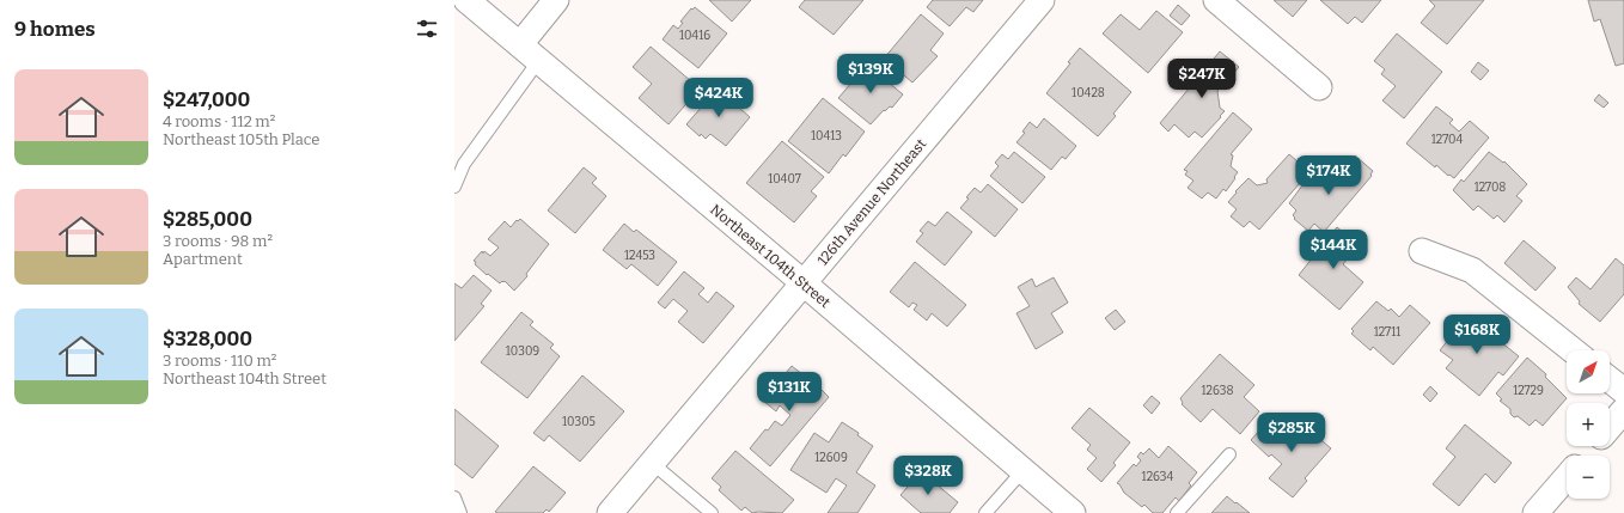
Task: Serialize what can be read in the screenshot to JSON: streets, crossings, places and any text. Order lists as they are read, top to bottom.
{
  "streets": {
    "street": ["126th Avenue Northeast", "Northeast 104th Street"]
  },
  "crossings": [
    ["126th Avenue Northeast", "Northeast 104th Street"]
  ],
  "house_numbers": [
    "10416",
    "10428",
    "10413",
    "12704",
    "10407",
    "12708",
    "12453",
    "12711",
    "10309",
    "12638",
    "12729",
    "10305",
    "12609",
    "12634"
  ],
  "north": "top right",
  "page": {
    "heading": "9 homes",
    "price": [
      "$139K",
      "$247K",
      "$424K",
      "$174K",
      "$144K",
      "$168K",
      "$131K",
      "$285K",
      "$328K"
    ],
    "list": [
      {
        "name": "$247,000",
        "note": "4 rooms · 112 m² · Northeast 105th Place"
      },
      {
        "name": "$285,000",
        "note": "3 rooms · 98 m² · Apartment"
      },
      {
        "name": "$328,000",
        "note": "3 rooms · 110 m² · Northeast 104th Street"
      }
    ],
    "map_buttons": ["+", "−"]
  }
}
